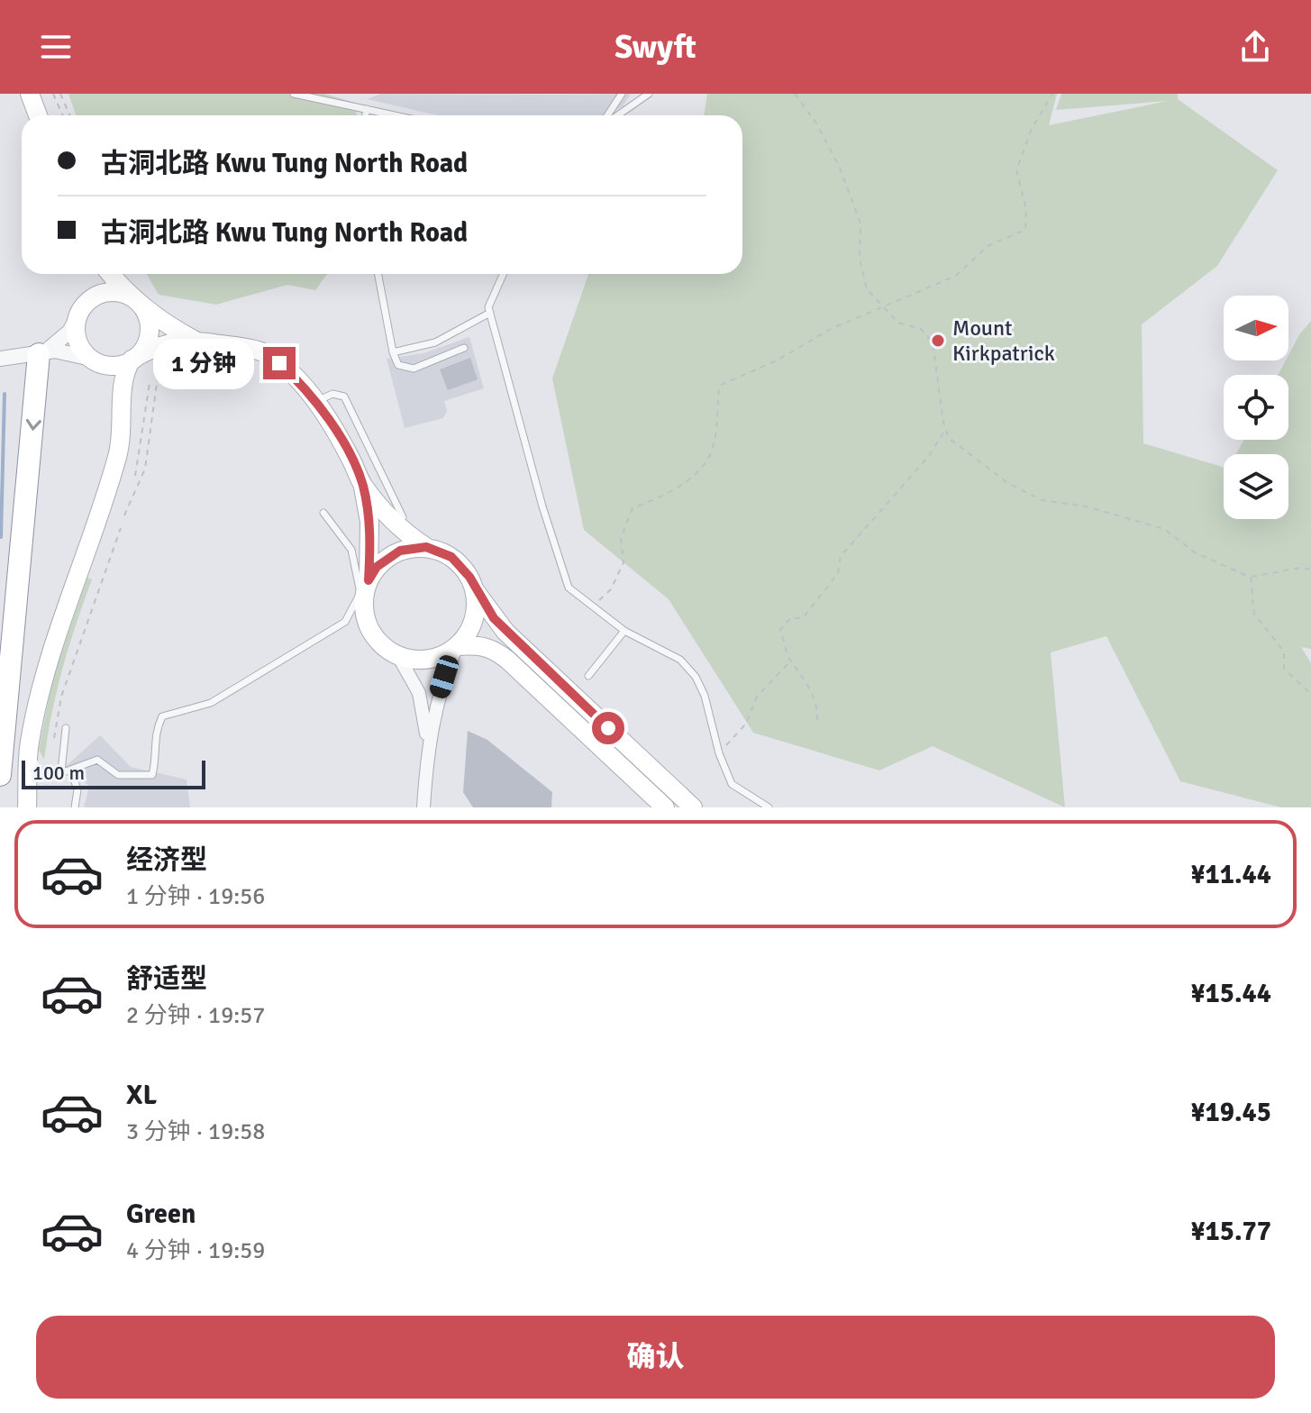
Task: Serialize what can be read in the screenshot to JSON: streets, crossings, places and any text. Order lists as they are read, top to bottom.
{
  "places": ["Mount Kirkpatrick"],
  "scale_bar": "100 m",
  "north": "right",
  "page": {
    "header": "Swyft",
    "banner": ["古洞北路 Kwu Tung North Road", "古洞北路 Kwu Tung North Road"],
    "bubble": "1 分钟",
    "scale": "100 m",
    "list": [
      {
        "name": "经济型",
        "note": "1 分钟 · 19:56",
        "value": "¥11.44"
      },
      {
        "name": "舒适型",
        "note": "2 分钟 · 19:57",
        "value": "¥15.44"
      },
      {
        "name": "XL",
        "note": "3 分钟 · 19:58",
        "value": "¥19.45"
      },
      {
        "name": "Green",
        "note": "4 分钟 · 19:59",
        "value": "¥15.77"
      }
    ],
    "buttons": "确认"
  }
}
